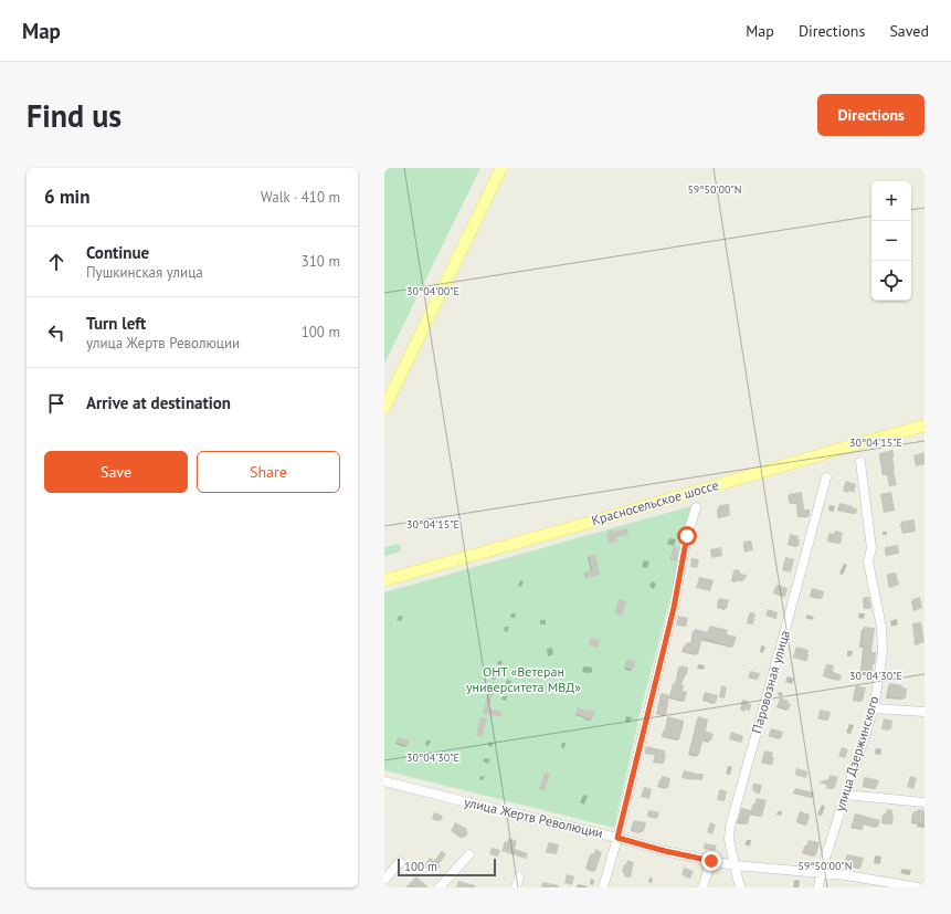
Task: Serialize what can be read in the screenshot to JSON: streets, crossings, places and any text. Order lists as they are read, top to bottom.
{
  "streets": {
    "main road": ["Красносельское шоссе"],
    "street": ["Паровозная улица", "улица Дзержинского", "улица Жертв Революции"]
  },
  "crossings": [
    ["Паровозная улица", "улица Жертв Революции"],
    ["улица Дзержинского", "улица Жертв Революции"]
  ],
  "parks": ["ОНТ «Ветеран университета МВД»"],
  "scale_bar": "100 m",
  "page": {
    "header": "Map",
    "nav": ["Map", "Directions", "Saved"],
    "buttons": [
      "Directions",
      ["Save", "Share"]
    ],
    "title": "Find us",
    "heading": ["6 min", "Walk · 410 m"],
    "map_buttons": ["+", "−"],
    "list": [
      ["Continue", "Пушкинская улица", "310 m"],
      ["Turn left", "улица Жертв Революции", "100 m"],
      "Arrive at destination"
    ],
    "scale": "100 m"
  },
  "coordinates": [
    "59°50'00\"N",
    "30°04'00\"E",
    "30°04'15\"E",
    "30°04'30\"E"
  ]
}
